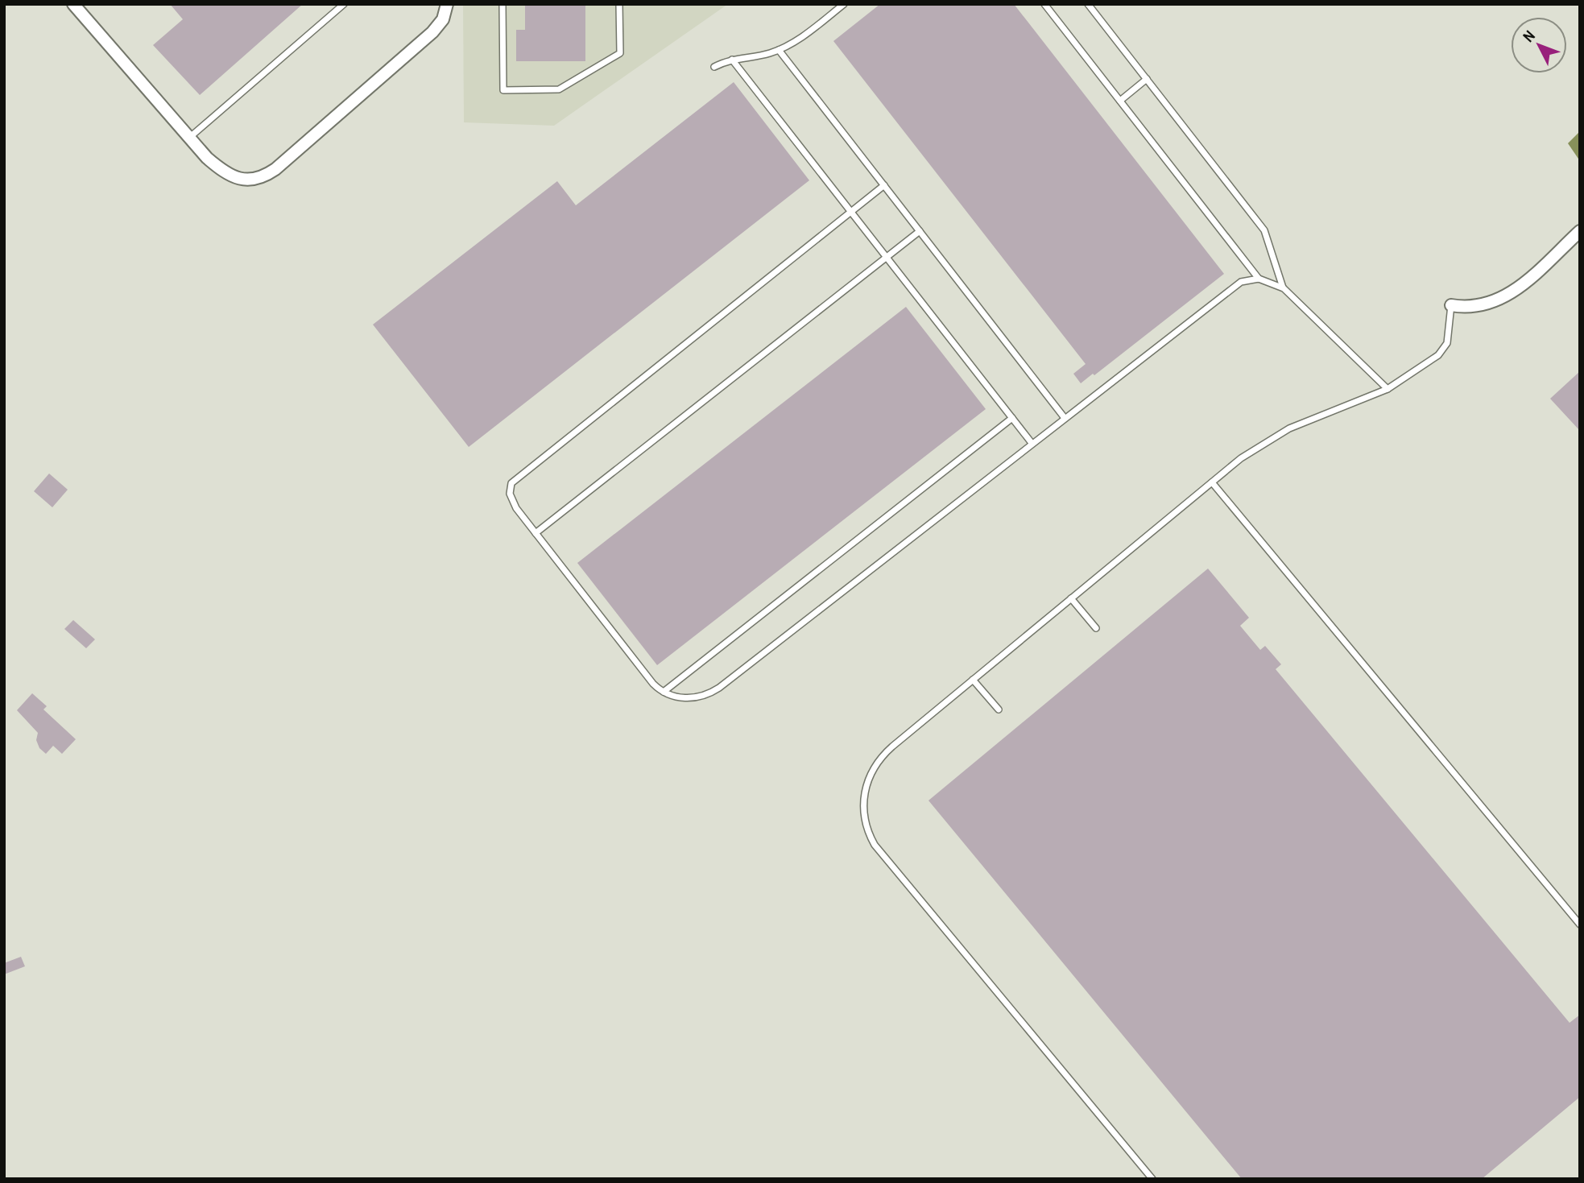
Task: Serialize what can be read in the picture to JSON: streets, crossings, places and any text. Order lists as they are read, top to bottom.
{
  "north": "top left"
}
